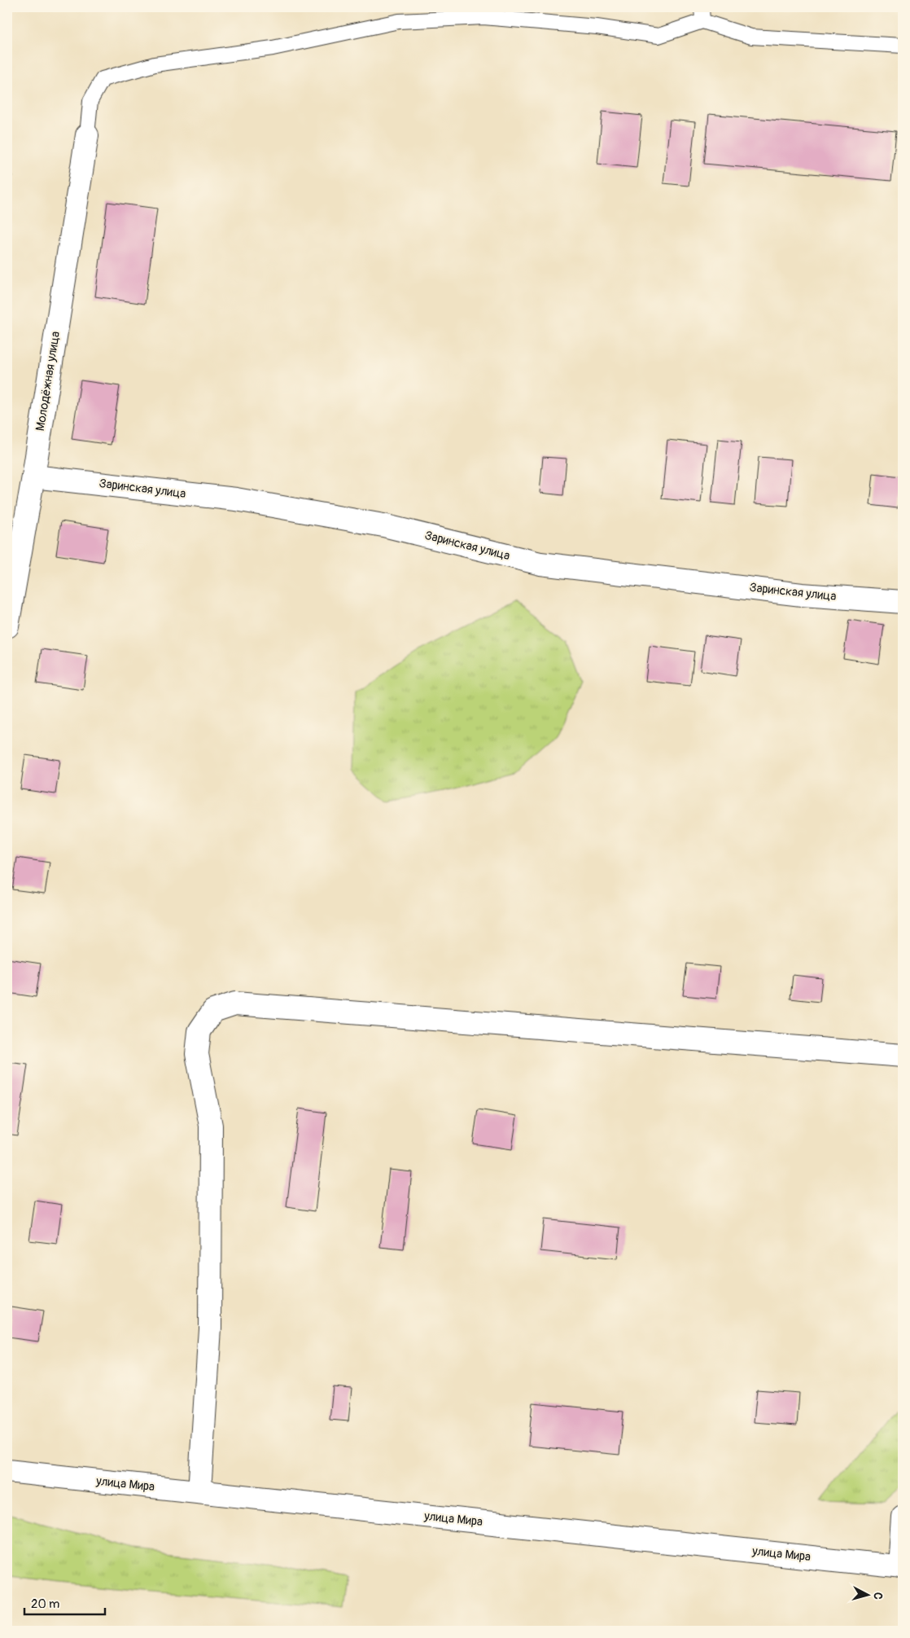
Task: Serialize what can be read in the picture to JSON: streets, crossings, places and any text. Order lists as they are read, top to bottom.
{
  "streets": {
    "street": ["Молодёжная улица", "Заринская улица", "улица Мира"]
  },
  "crossings": [
    ["Молодёжная улица", "Заринская улица"]
  ],
  "scale_bar": "20 m",
  "north": "right"
}
